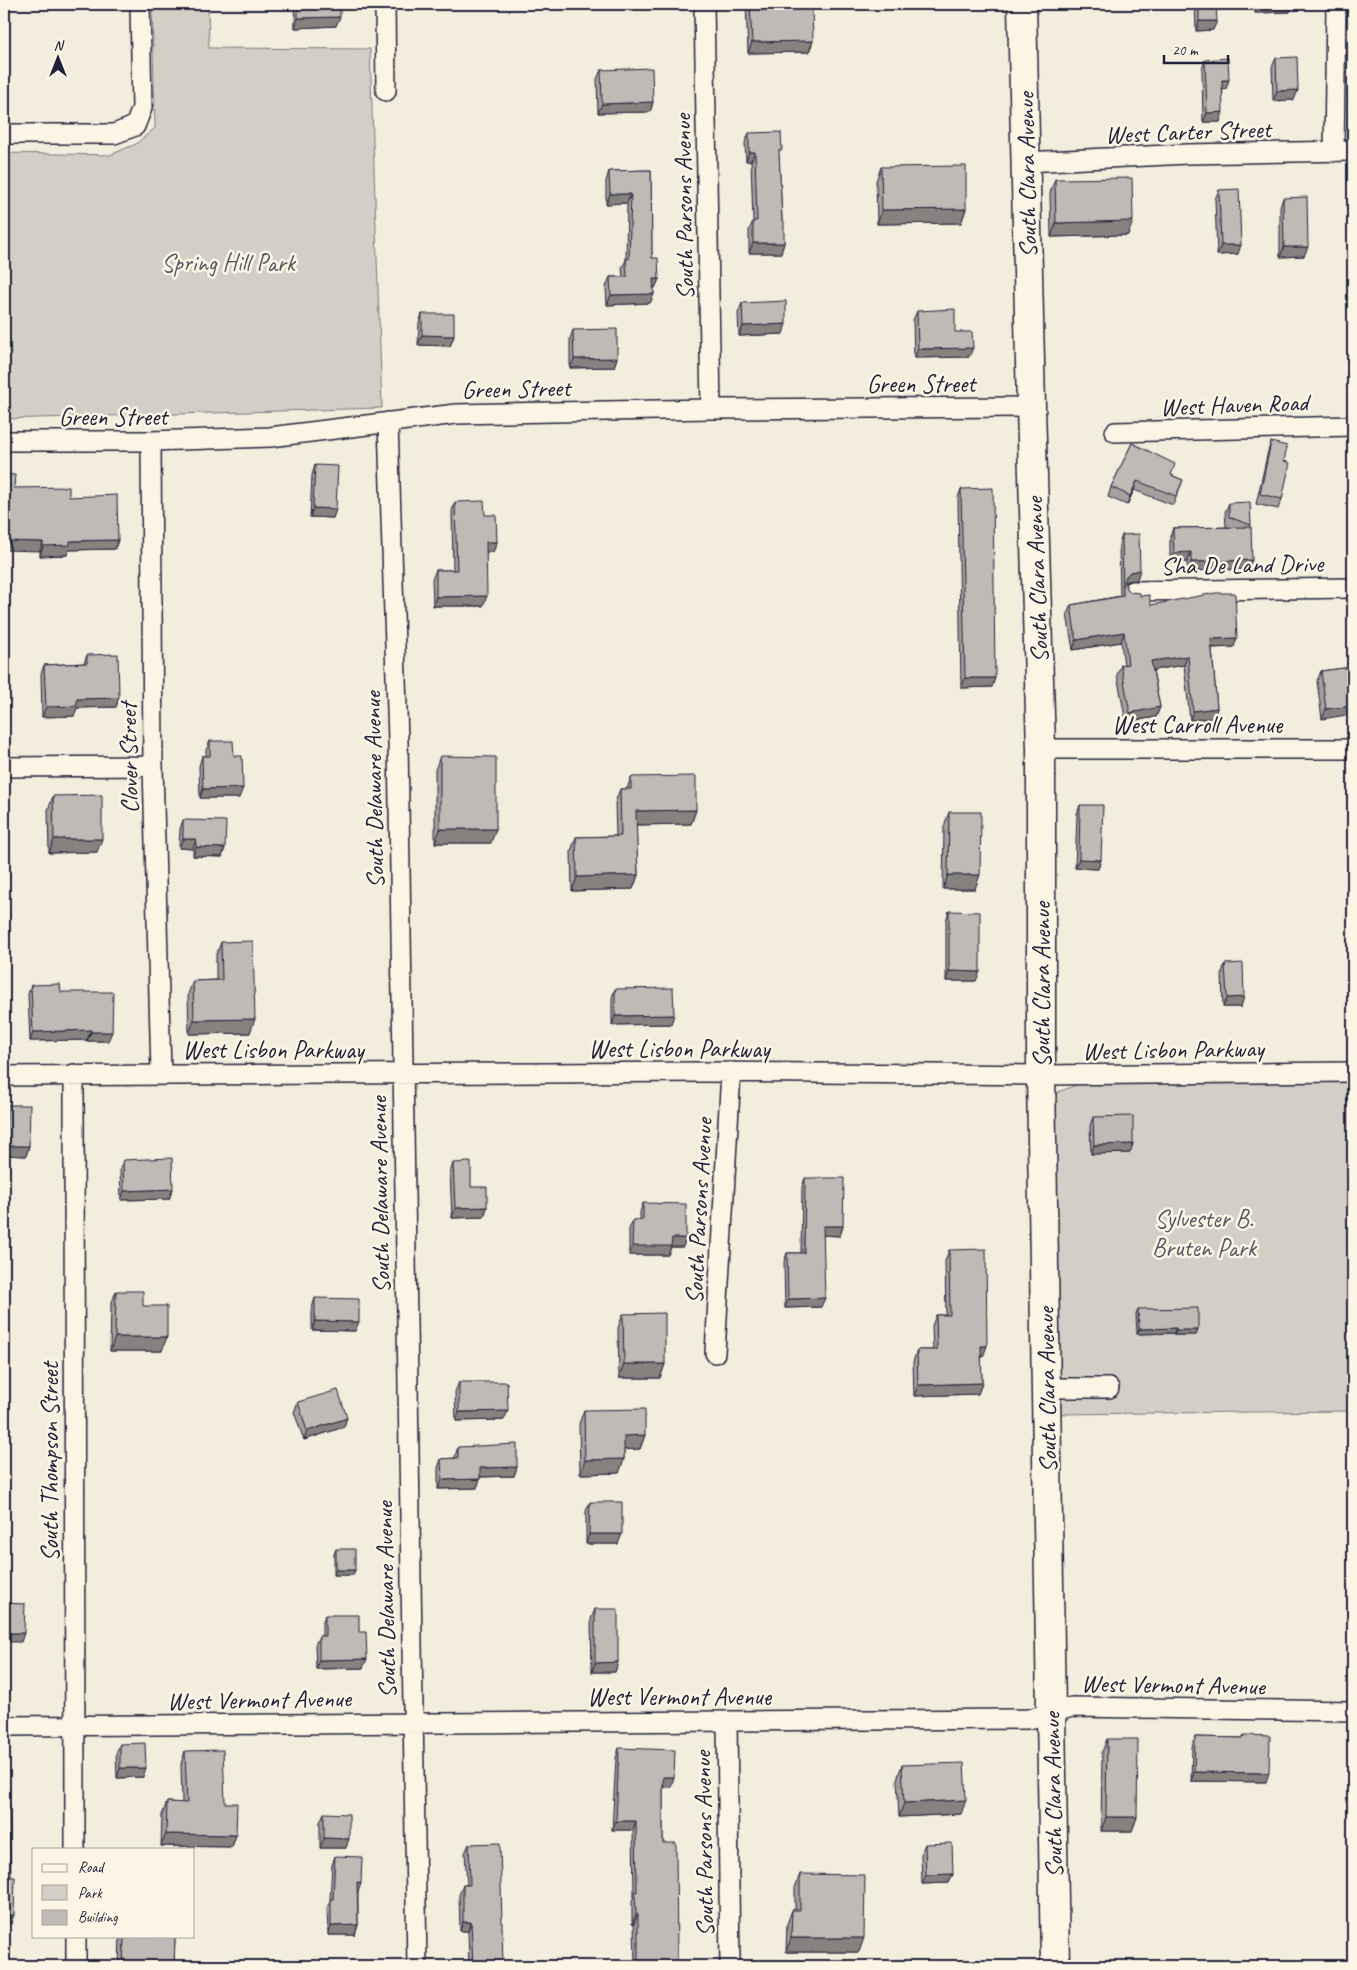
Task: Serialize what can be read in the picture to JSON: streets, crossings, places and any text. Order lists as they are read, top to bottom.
{
  "streets": {
    "street": [
      "West Carter Street",
      "South Clara Avenue",
      "South Parsons Avenue",
      "Green Street",
      "West Haven Road",
      "Sha De Land Drive",
      "West Carroll Avenue",
      "Clover Street",
      "South Delaware Avenue",
      "West Lisbon Parkway",
      "South Thompson Street",
      "West Vermont Avenue"
    ]
  },
  "crossings": [
    ["West Carter Street", "South Clara Avenue"],
    ["South Clara Avenue", "Green Street"],
    ["South Clara Avenue", "West Carroll Avenue"],
    ["South Clara Avenue", "West Lisbon Parkway"],
    ["South Clara Avenue", "West Vermont Avenue"],
    ["South Parsons Avenue", "Green Street"],
    ["South Parsons Avenue", "West Lisbon Parkway"],
    ["South Parsons Avenue", "West Vermont Avenue"],
    ["Green Street", "Clover Street"],
    ["Green Street", "South Delaware Avenue"],
    ["Clover Street", "West Lisbon Parkway"],
    ["South Delaware Avenue", "West Lisbon Parkway"],
    ["South Delaware Avenue", "West Vermont Avenue"],
    ["West Lisbon Parkway", "South Thompson Street"],
    ["South Thompson Street", "West Vermont Avenue"]
  ],
  "parks": ["Spring Hill Park", "Sylvester B. Bruten Park"],
  "legend": ["Road", "Park", "Building"],
  "scale_bar": "20 m",
  "north": "top"
}
